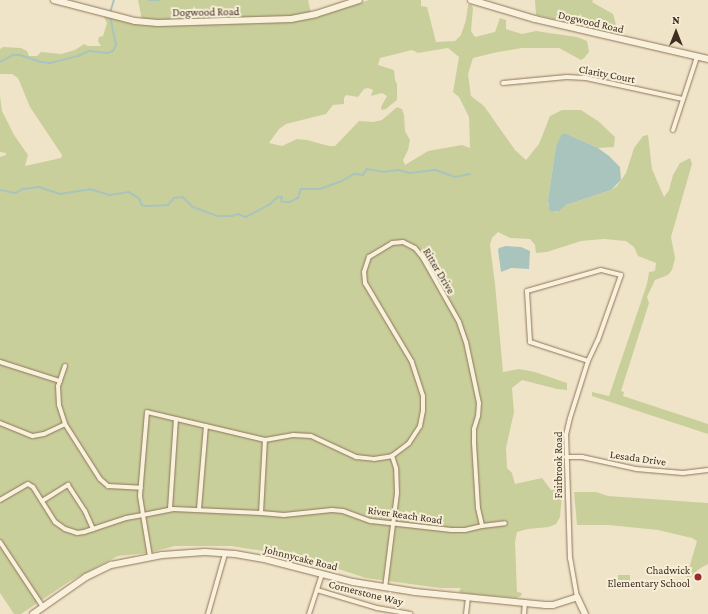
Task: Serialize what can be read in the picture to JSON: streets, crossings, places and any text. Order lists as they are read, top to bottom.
{
  "streets": {
    "street": [
      "Dogwood Road",
      "Clarity Court",
      "Ritter Drive",
      "Lesada Drive",
      "Fairbrook Road",
      "River Reach Road",
      "Johnnycake Road",
      "Cornerstone Way"
    ]
  },
  "crossings": [
    ["Ritter Drive", "River Reach Road"],
    ["Lesada Drive", "Fairbrook Road"],
    ["Fairbrook Road", "Johnnycake Road"]
  ],
  "places": ["Chadwick Elementary School"],
  "north": "top"
}
